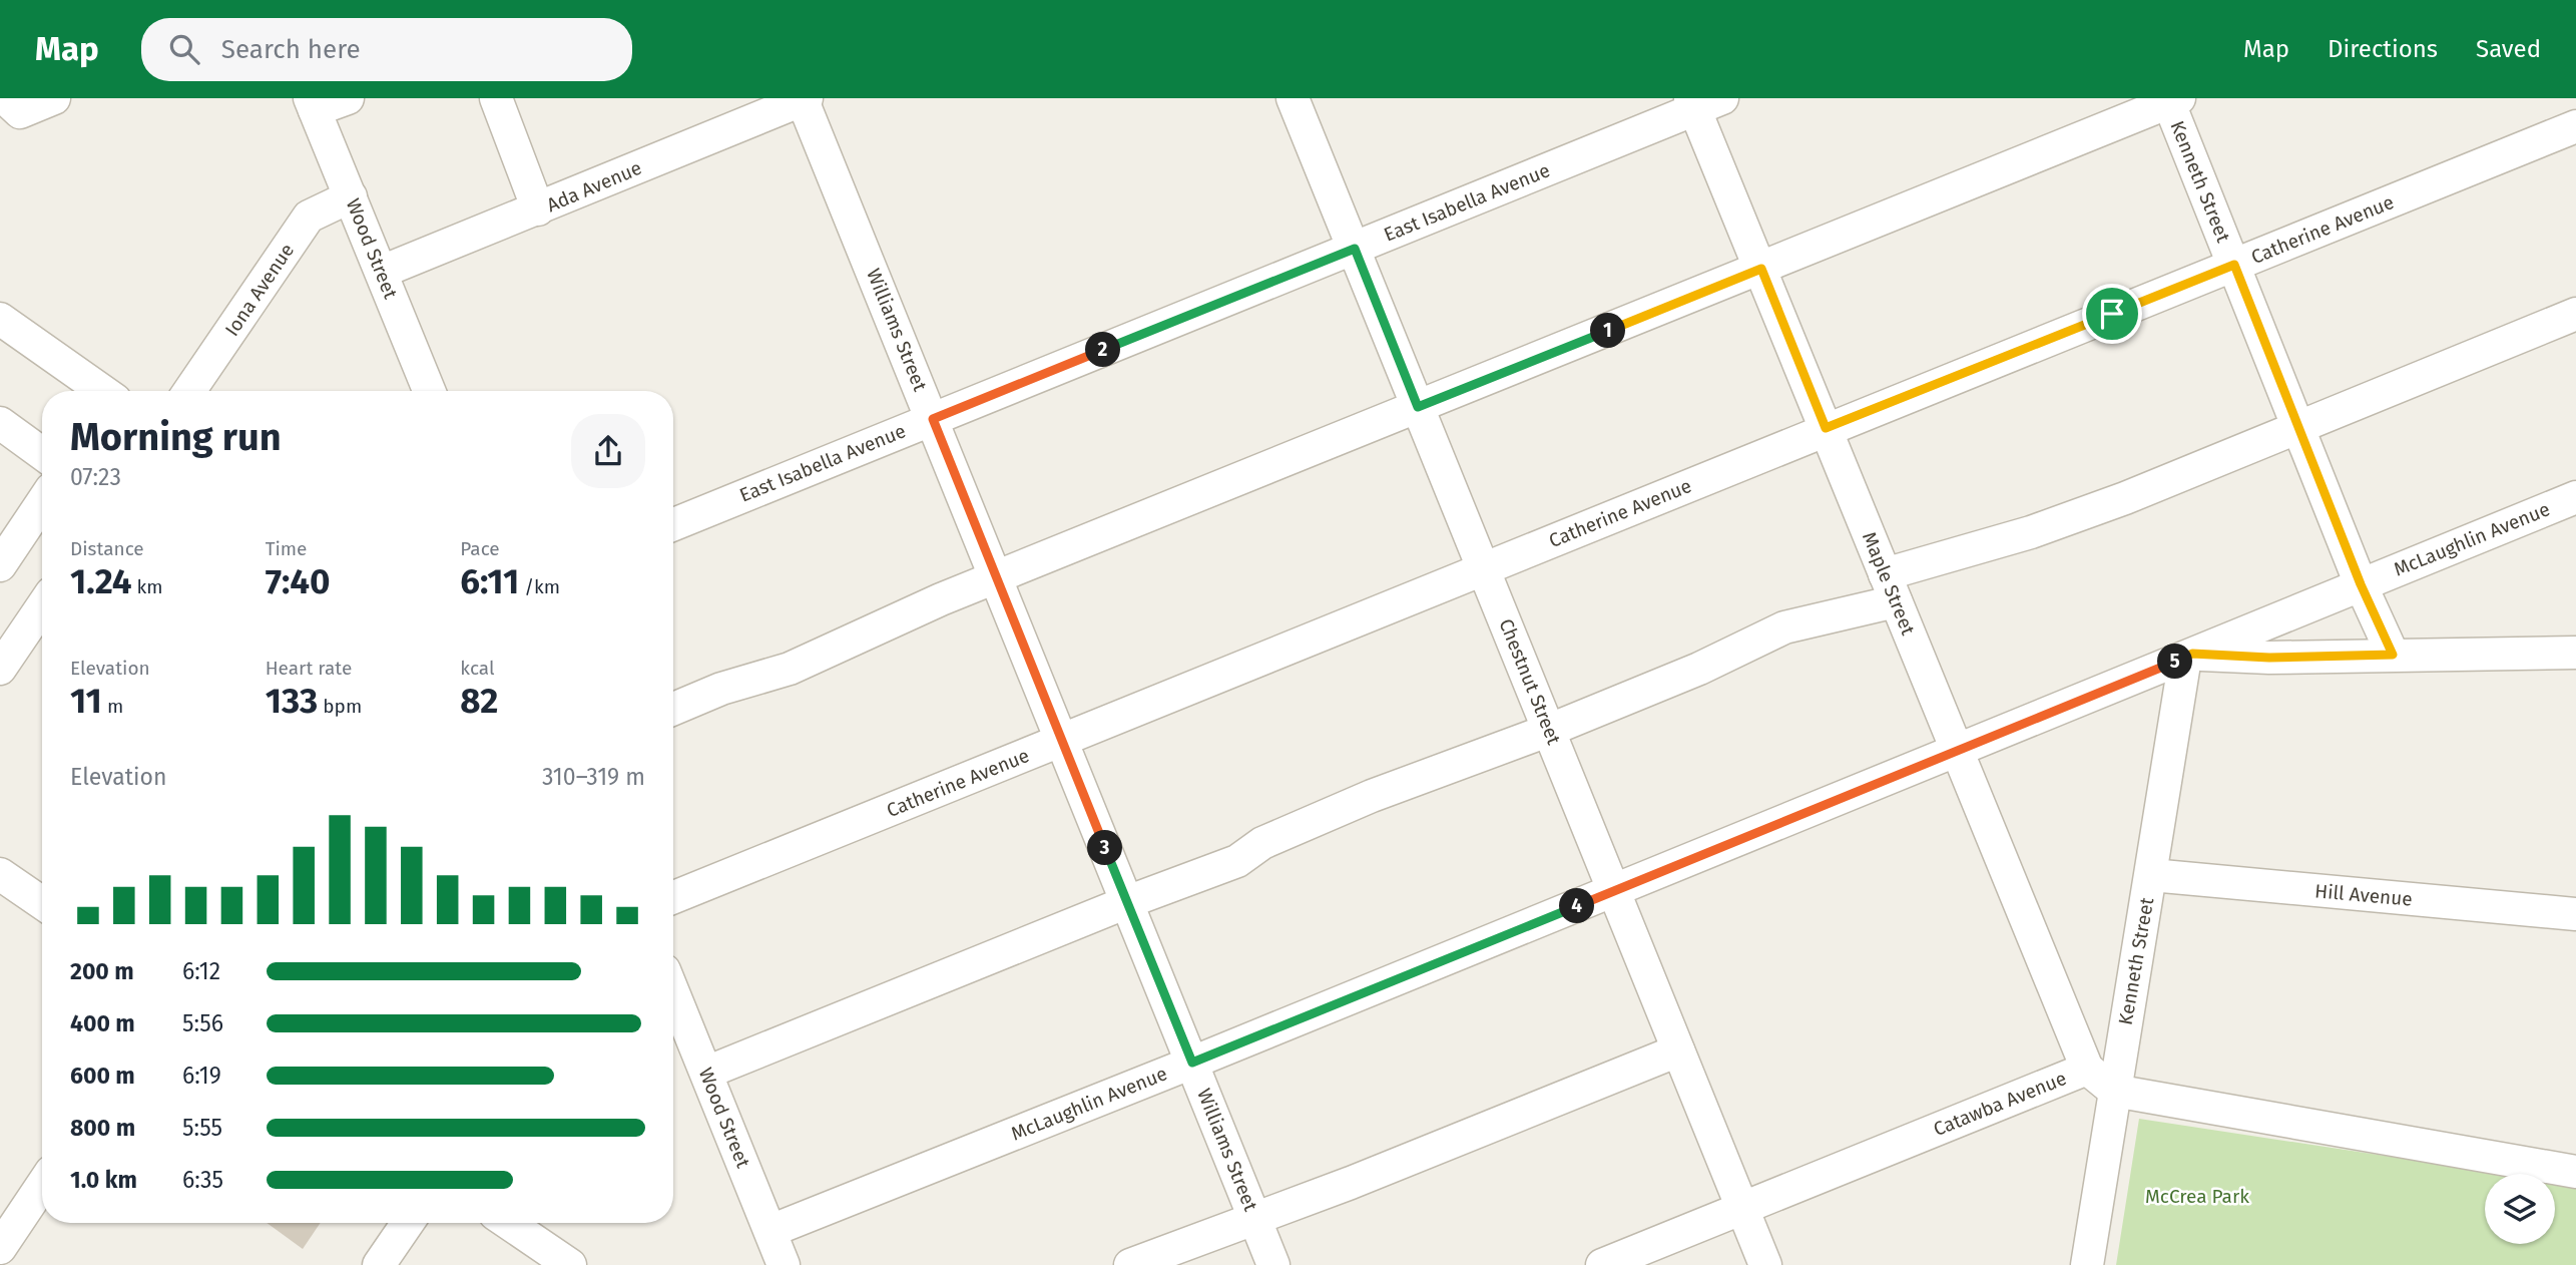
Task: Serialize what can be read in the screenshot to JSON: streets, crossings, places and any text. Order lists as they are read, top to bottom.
{
  "streets": {
    "street": [
      "Kenneth Street",
      "Ada Avenue",
      "East Isabella Avenue",
      "Catherine Avenue",
      "Wood Street",
      "Iona Avenue",
      "Williams Street",
      "McLaughlin Avenue",
      "Maple Street",
      "Chestnut Street",
      "Hill Avenue",
      "Catawba Avenue"
    ]
  },
  "crossings": [
    ["Kenneth Street", "Catherine Avenue"],
    ["Kenneth Street", "McLaughlin Avenue"],
    ["Kenneth Street", "Hill Avenue"],
    ["Kenneth Street", "Catawba Avenue"],
    ["Ada Avenue", "Wood Street"],
    ["Ada Avenue", "Williams Street"],
    ["East Isabella Avenue", "Williams Street"],
    ["East Isabella Avenue", "Maple Street"],
    ["East Isabella Avenue", "Chestnut Street"],
    ["Catherine Avenue", "Williams Street"],
    ["Catherine Avenue", "Maple Street"],
    ["Catherine Avenue", "Chestnut Street"],
    ["Wood Street", "Iona Avenue"],
    ["Wood Street", "McLaughlin Avenue"],
    ["Williams Street", "McLaughlin Avenue"],
    ["McLaughlin Avenue", "Maple Street"],
    ["McLaughlin Avenue", "Chestnut Street"],
    ["Maple Street", "Catawba Avenue"],
    ["Chestnut Street", "Catawba Avenue"]
  ],
  "parks": ["McCrea Park"],
  "page": {
    "header": "Map",
    "search": "Search here",
    "nav": ["Map", "Directions", "Saved"],
    "pins": [
      "1",
      "2",
      "5",
      "3",
      "4"
    ],
    "heading": ["Morning run", "07:23"],
    "stats": [
      ["Distance", "1.24 km"],
      ["Time", "7:40"],
      ["Pace", "6:11 /km"],
      ["Elevation", "11 m"],
      ["Heart rate", "133 bpm"],
      ["kcal", "82"]
    ],
    "chart": ["Elevation", "310–319 m"],
    "list": [
      {
        "name": "200 m",
        "note": "6:12"
      },
      {
        "name": "400 m",
        "note": "5:56"
      },
      {
        "name": "600 m",
        "note": "6:19"
      },
      {
        "name": "800 m",
        "note": "5:55"
      },
      {
        "name": "1.0 km",
        "note": "6:35"
      }
    ]
  }
}
